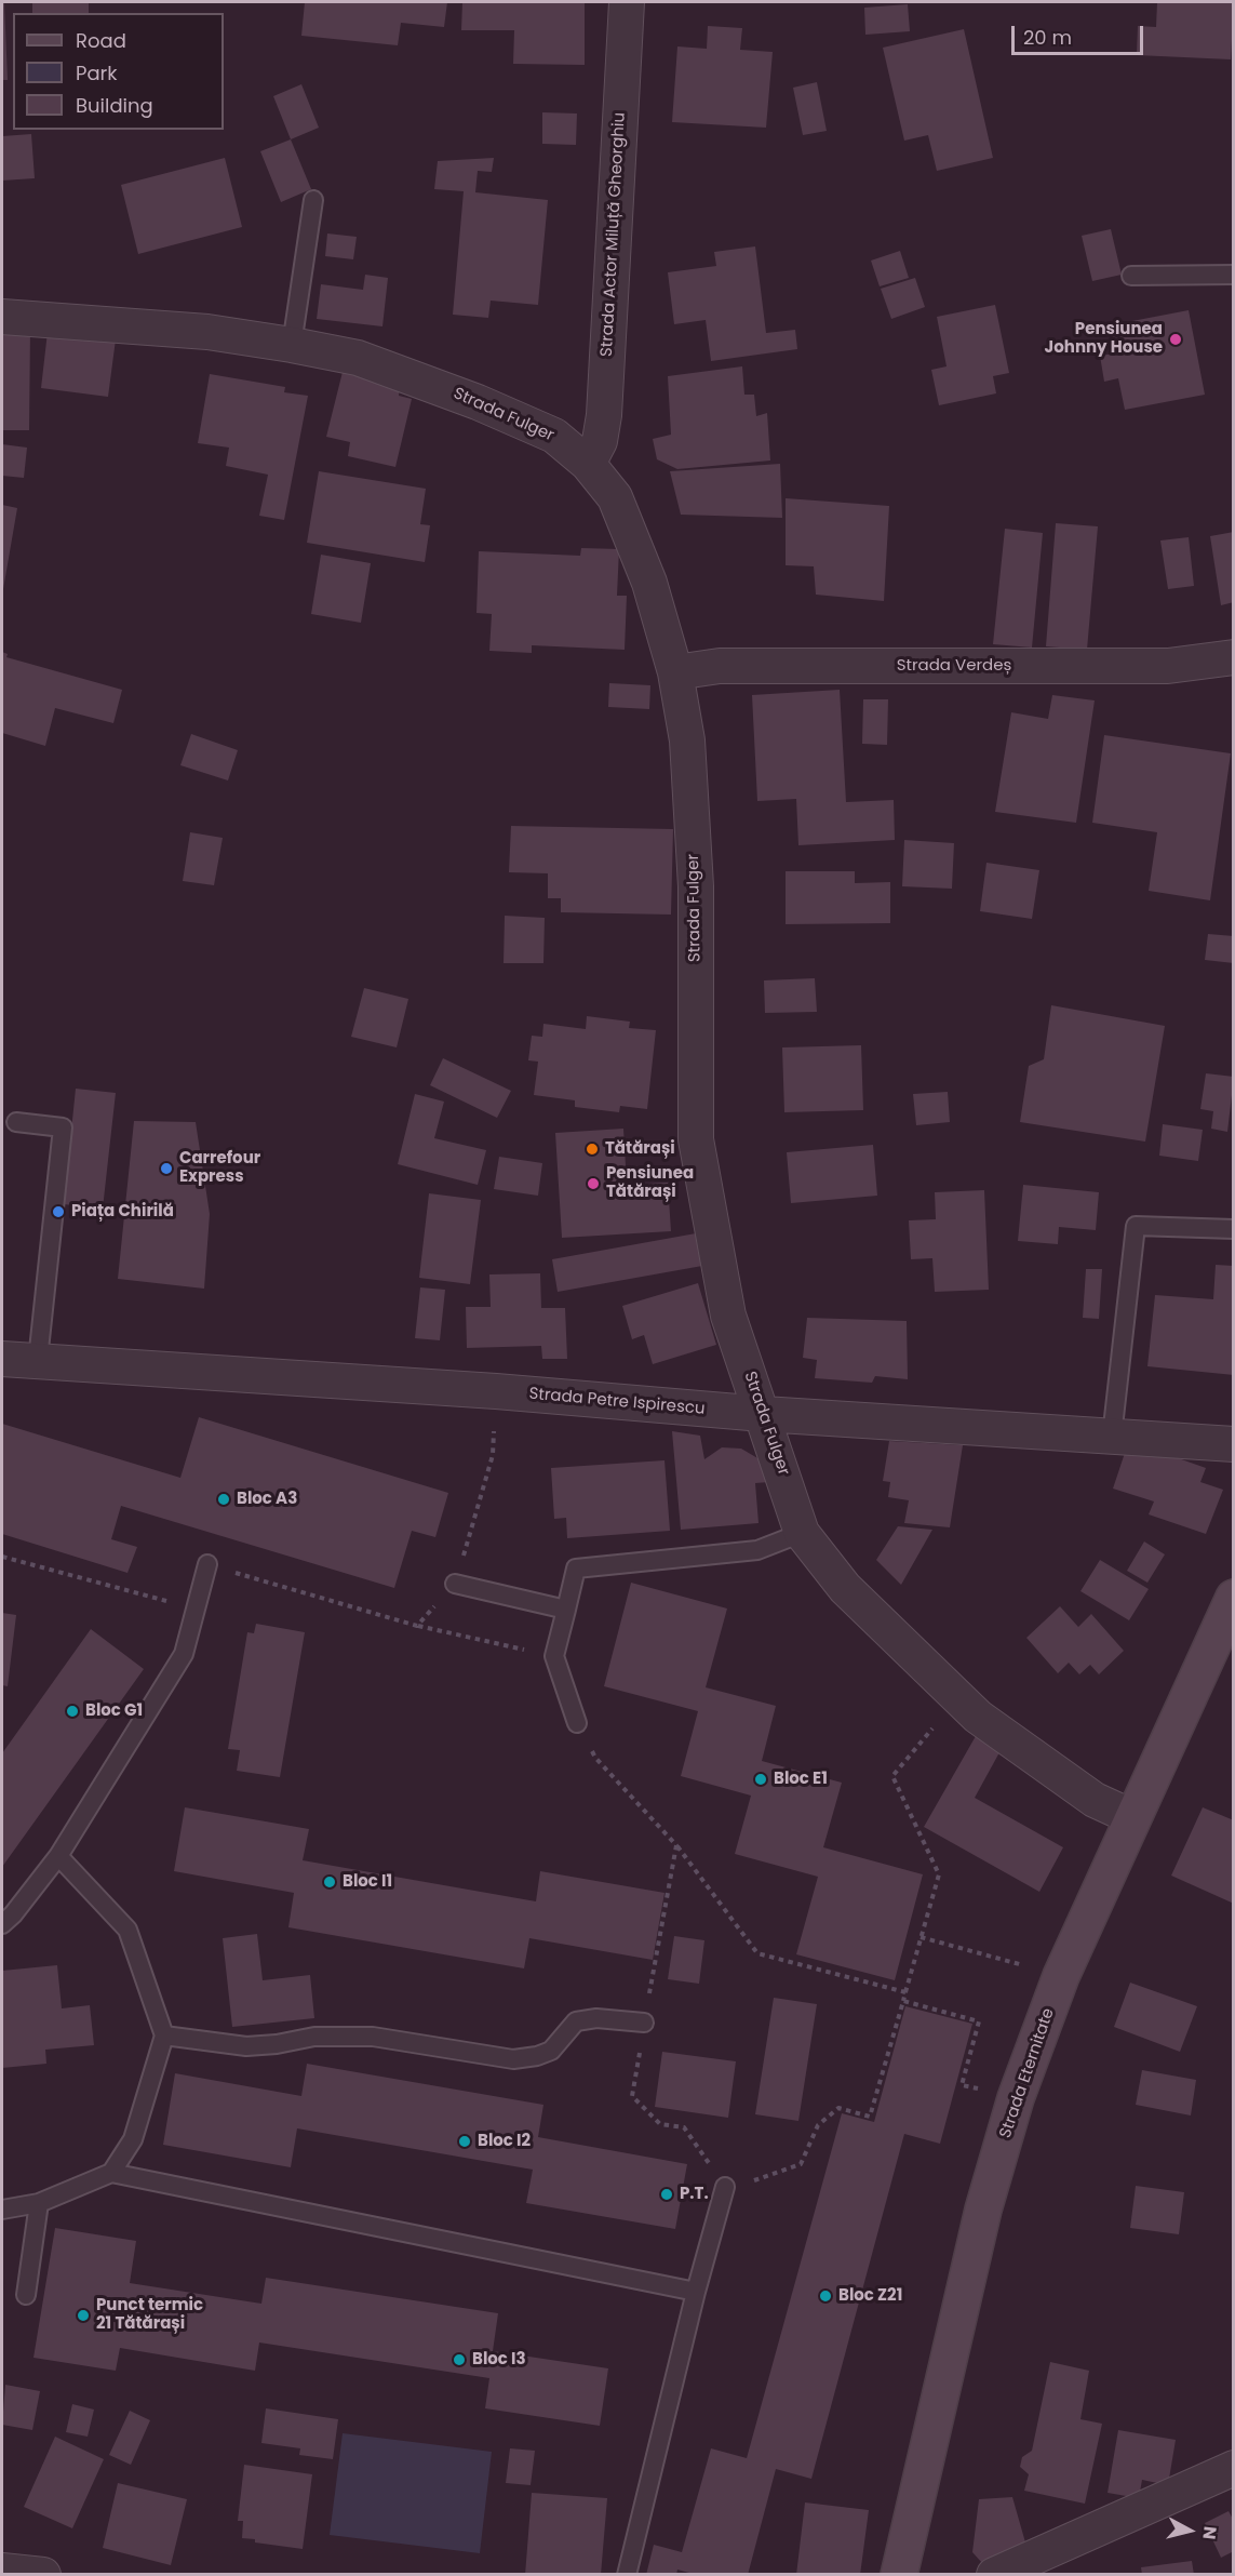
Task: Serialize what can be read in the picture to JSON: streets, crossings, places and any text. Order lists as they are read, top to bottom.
{
  "streets": {
    "street": [
      "Strada Actor Miluță Gheorghiu",
      "Strada Fulger",
      "Strada Verdeș",
      "Strada Petre Ispirescu",
      "Strada Eternitate"
    ]
  },
  "crossings": [
    ["Strada Actor Miluță Gheorghiu", "Strada Fulger"],
    ["Strada Fulger", "Strada Verdeș"],
    ["Strada Fulger", "Strada Petre Ispirescu"],
    ["Strada Fulger", "Strada Eternitate"]
  ],
  "places": [
    "Pensiunea Johnny House",
    "Tătărași",
    "Carrefour Express",
    "Pensiunea Tătărași",
    "Piața Chirilă",
    "Bloc A3",
    "Bloc G1",
    "Bloc E1",
    "Bloc I1",
    "Bloc I2",
    "P.T.",
    "Bloc Z21",
    "Punct termic 21 Tătărași",
    "Bloc I3"
  ],
  "legend": ["Road", "Park", "Building"],
  "scale_bar": "20 m",
  "north": "right"
}
